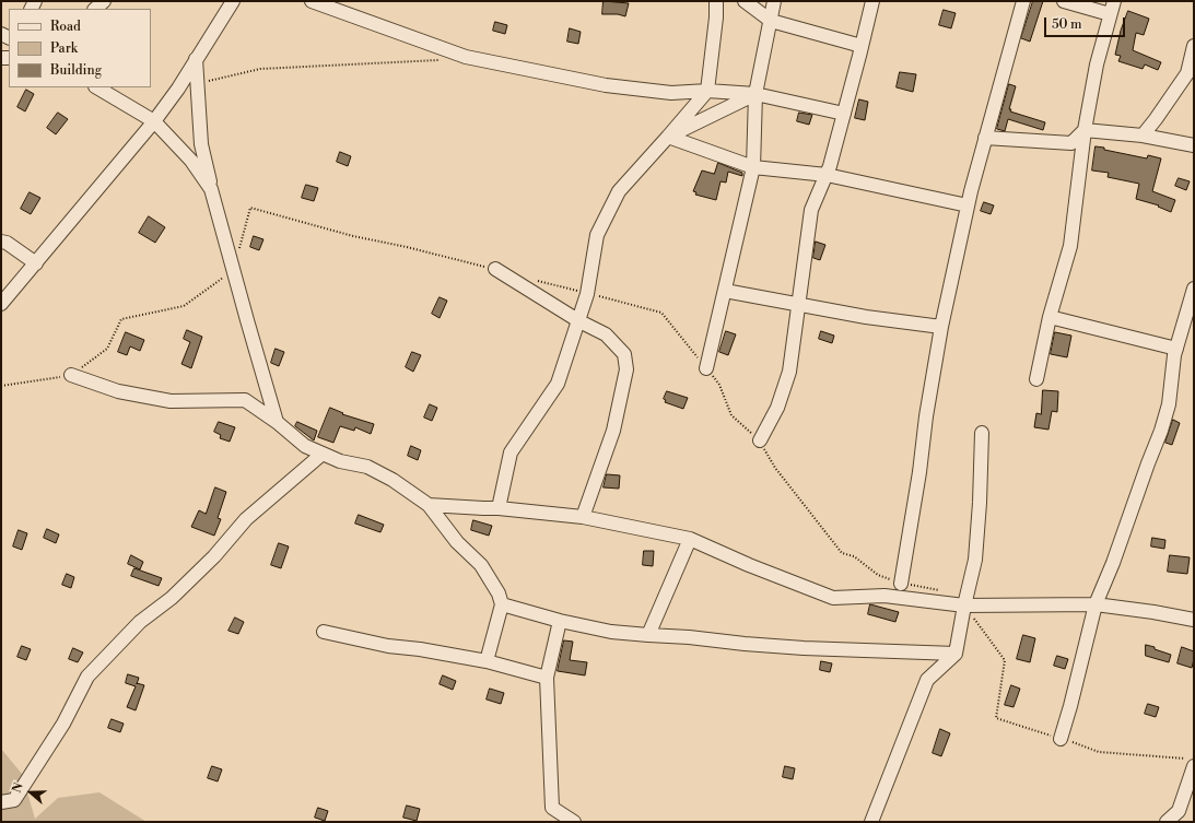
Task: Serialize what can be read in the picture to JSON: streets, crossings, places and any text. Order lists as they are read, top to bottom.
{
  "legend": ["Road", "Park", "Building"],
  "scale_bar": "50 m",
  "north": "left"
}
